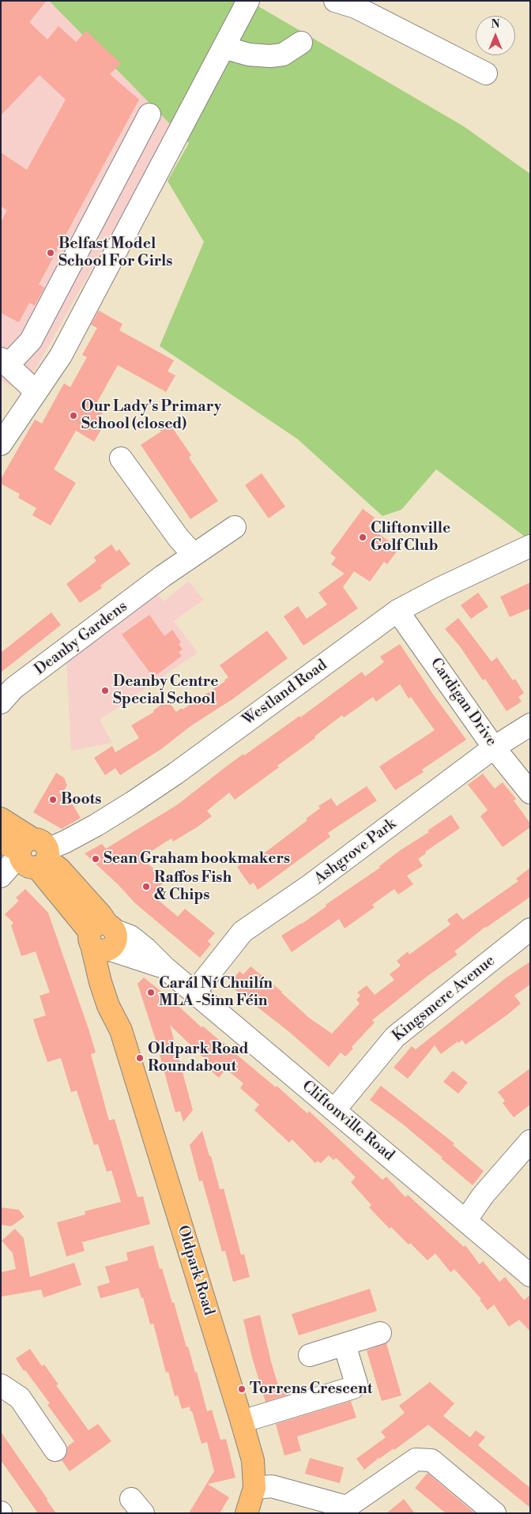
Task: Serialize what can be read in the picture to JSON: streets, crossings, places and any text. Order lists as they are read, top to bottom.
{
  "streets": {
    "main road": ["Oldpark Road"],
    "street": [
      "Deanby Gardens",
      "Westland Road",
      "Cardigan Drive",
      "Ashgrove Park",
      "Kingsmere Avenue",
      "Cliftonville Road"
    ]
  },
  "crossings": [
    ["Westland Road", "Cardigan Drive"],
    ["Cardigan Drive", "Ashgrove Park"],
    ["Ashgrove Park", "Cliftonville Road"],
    ["Kingsmere Avenue", "Cliftonville Road"],
    ["Cliftonville Road", "Oldpark Road"]
  ],
  "places": [
    "Belfast Model School For Girls",
    "Our Lady's Primary School (closed)",
    "Cliftonville Golf Club",
    "Deanby Centre Special School",
    "Boots",
    "Sean Graham bookmakers",
    "Raffos Fish & Chips",
    "Carál Ní Chuilín MLA -Sinn Féin",
    "Oldpark Road Roundabout",
    "Torrens Crescent"
  ],
  "north": "top"
}
